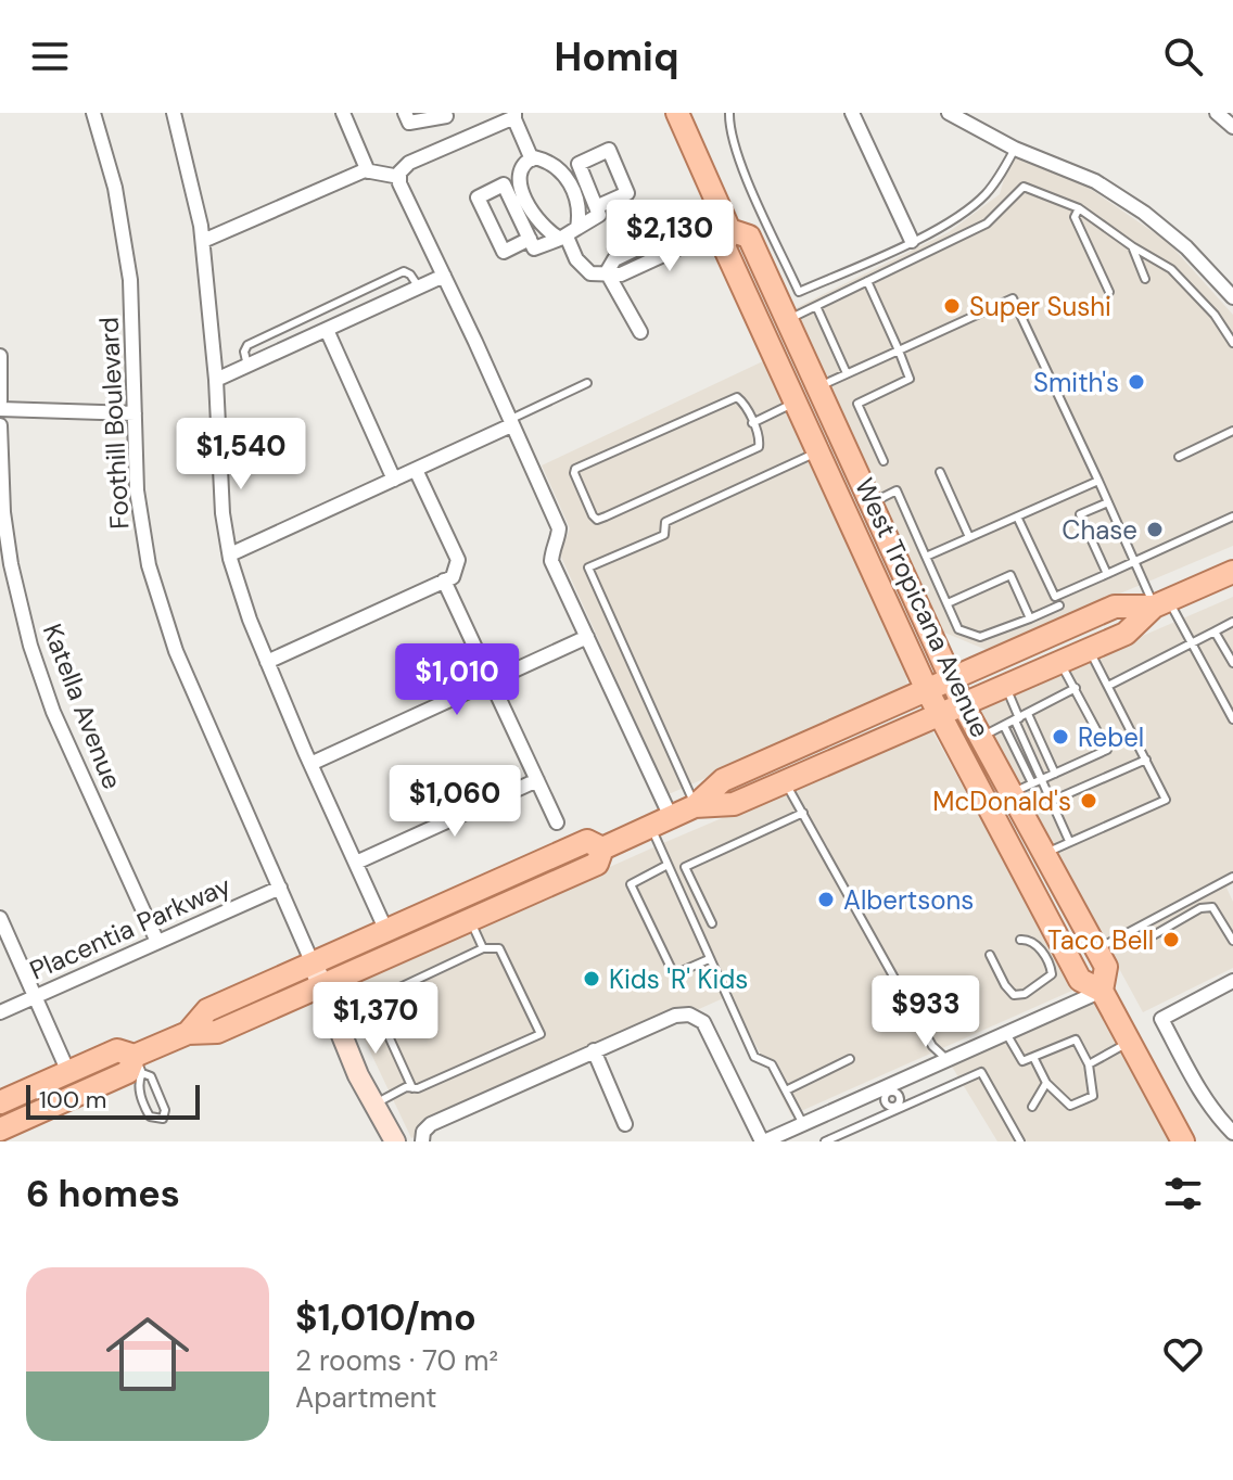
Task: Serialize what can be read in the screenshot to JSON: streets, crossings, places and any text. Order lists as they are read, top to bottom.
{
  "streets": {
    "main road": ["West Tropicana Avenue"],
    "street": ["Foothill Boulevard", "Katella Avenue", "Placentia Parkway"]
  },
  "crossings": [
    ["Foothill Boulevard", "Placentia Parkway"],
    ["Katella Avenue", "Placentia Parkway"]
  ],
  "places": [
    "Super Sushi",
    "Smith's",
    "Chase",
    "Rebel",
    "McDonald's",
    "Albertsons",
    "Taco Bell",
    "Kids 'R' Kids"
  ],
  "scale_bar": "100 m",
  "page": {
    "header": "Homiq",
    "price": [
      "$2,130",
      "$1,540",
      "$1,010",
      "$1,060",
      "$933",
      "$1,370"
    ],
    "scale": "100 m",
    "heading": "6 homes",
    "list": [
      {
        "name": "$1,010/mo",
        "note": "2 rooms · 70 m² · Apartment"
      }
    ]
  }
}
